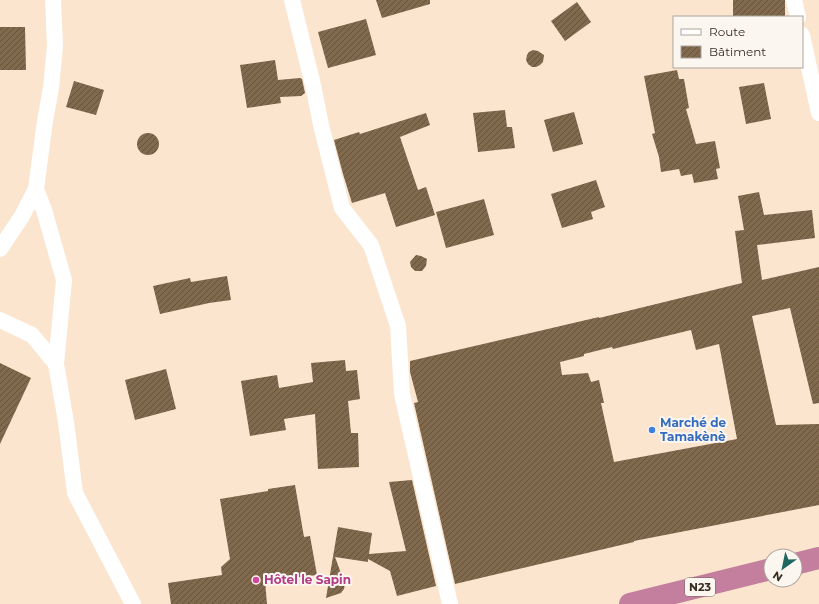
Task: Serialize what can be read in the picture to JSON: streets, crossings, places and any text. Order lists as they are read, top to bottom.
{
  "streets": {
    "highway": ["N23"]
  },
  "places": ["Marché de Tamakènè", "Hôtel le Sapin"],
  "legend": ["Route", "Bâtiment"],
  "north": "bottom left"
}
